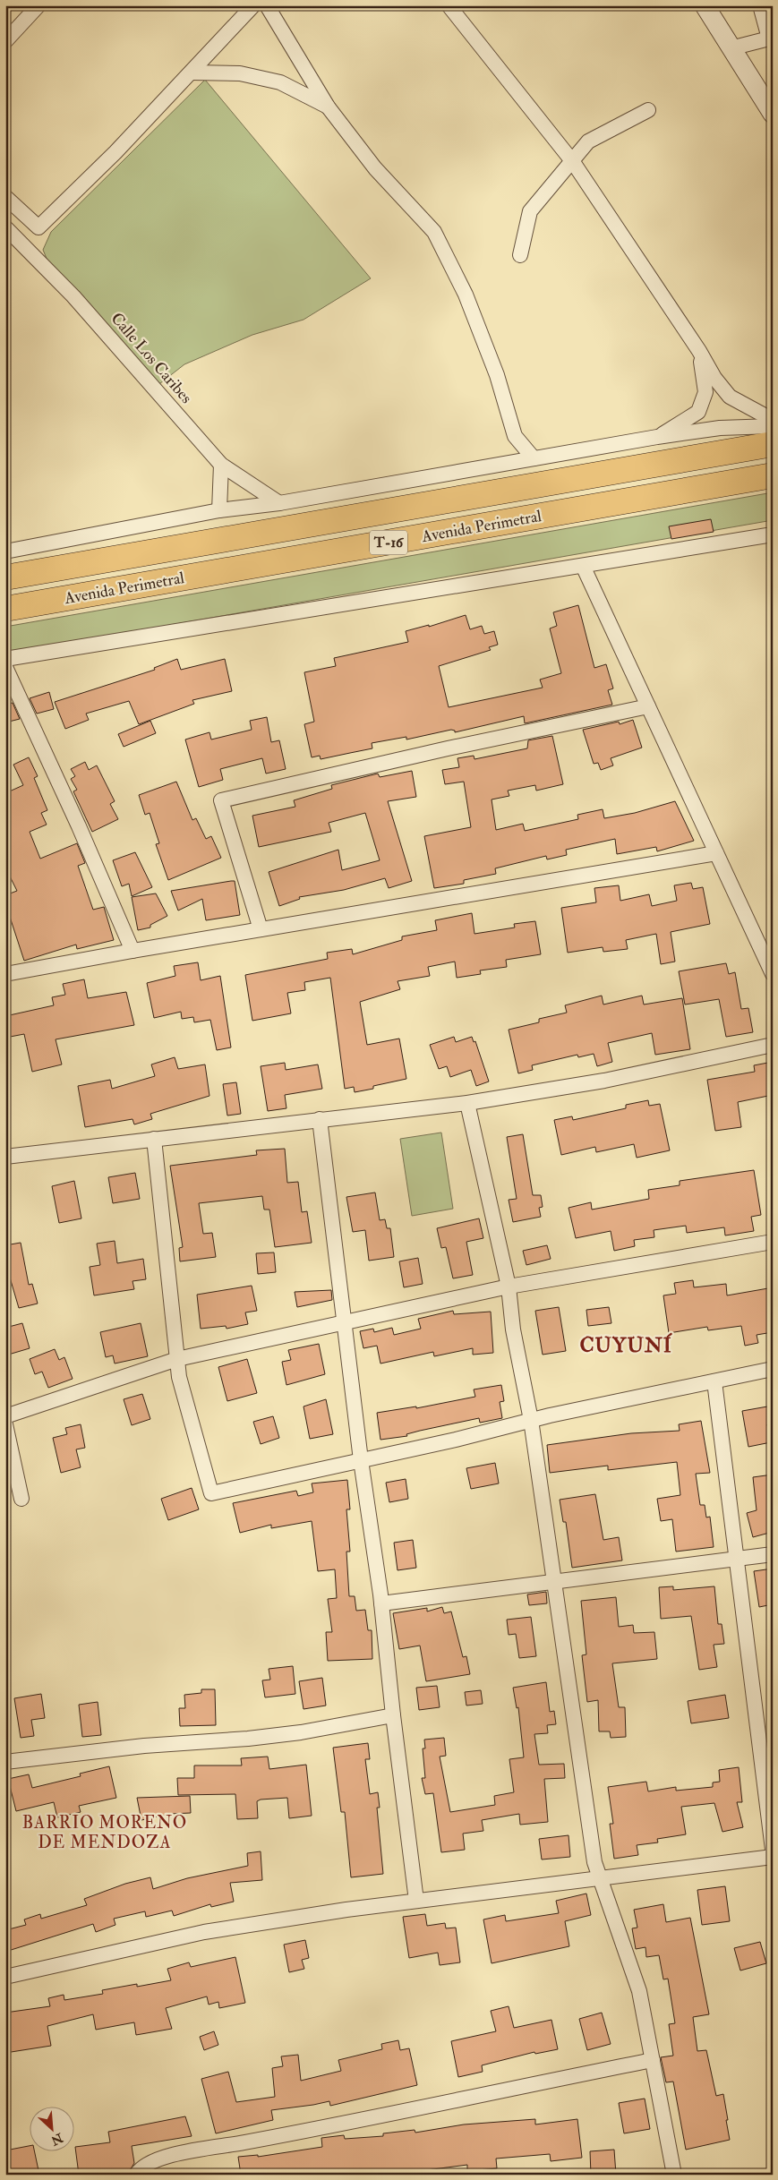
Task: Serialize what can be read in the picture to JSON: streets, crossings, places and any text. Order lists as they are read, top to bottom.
{
  "streets": {
    "highway": ["Avenida Perimetral", "T-16"],
    "street": ["Calle Los Caribes"]
  },
  "districts": ["CUYUNÍ", "BARRIO MORENO DE MENDOZA"],
  "north": "bottom right"
}
